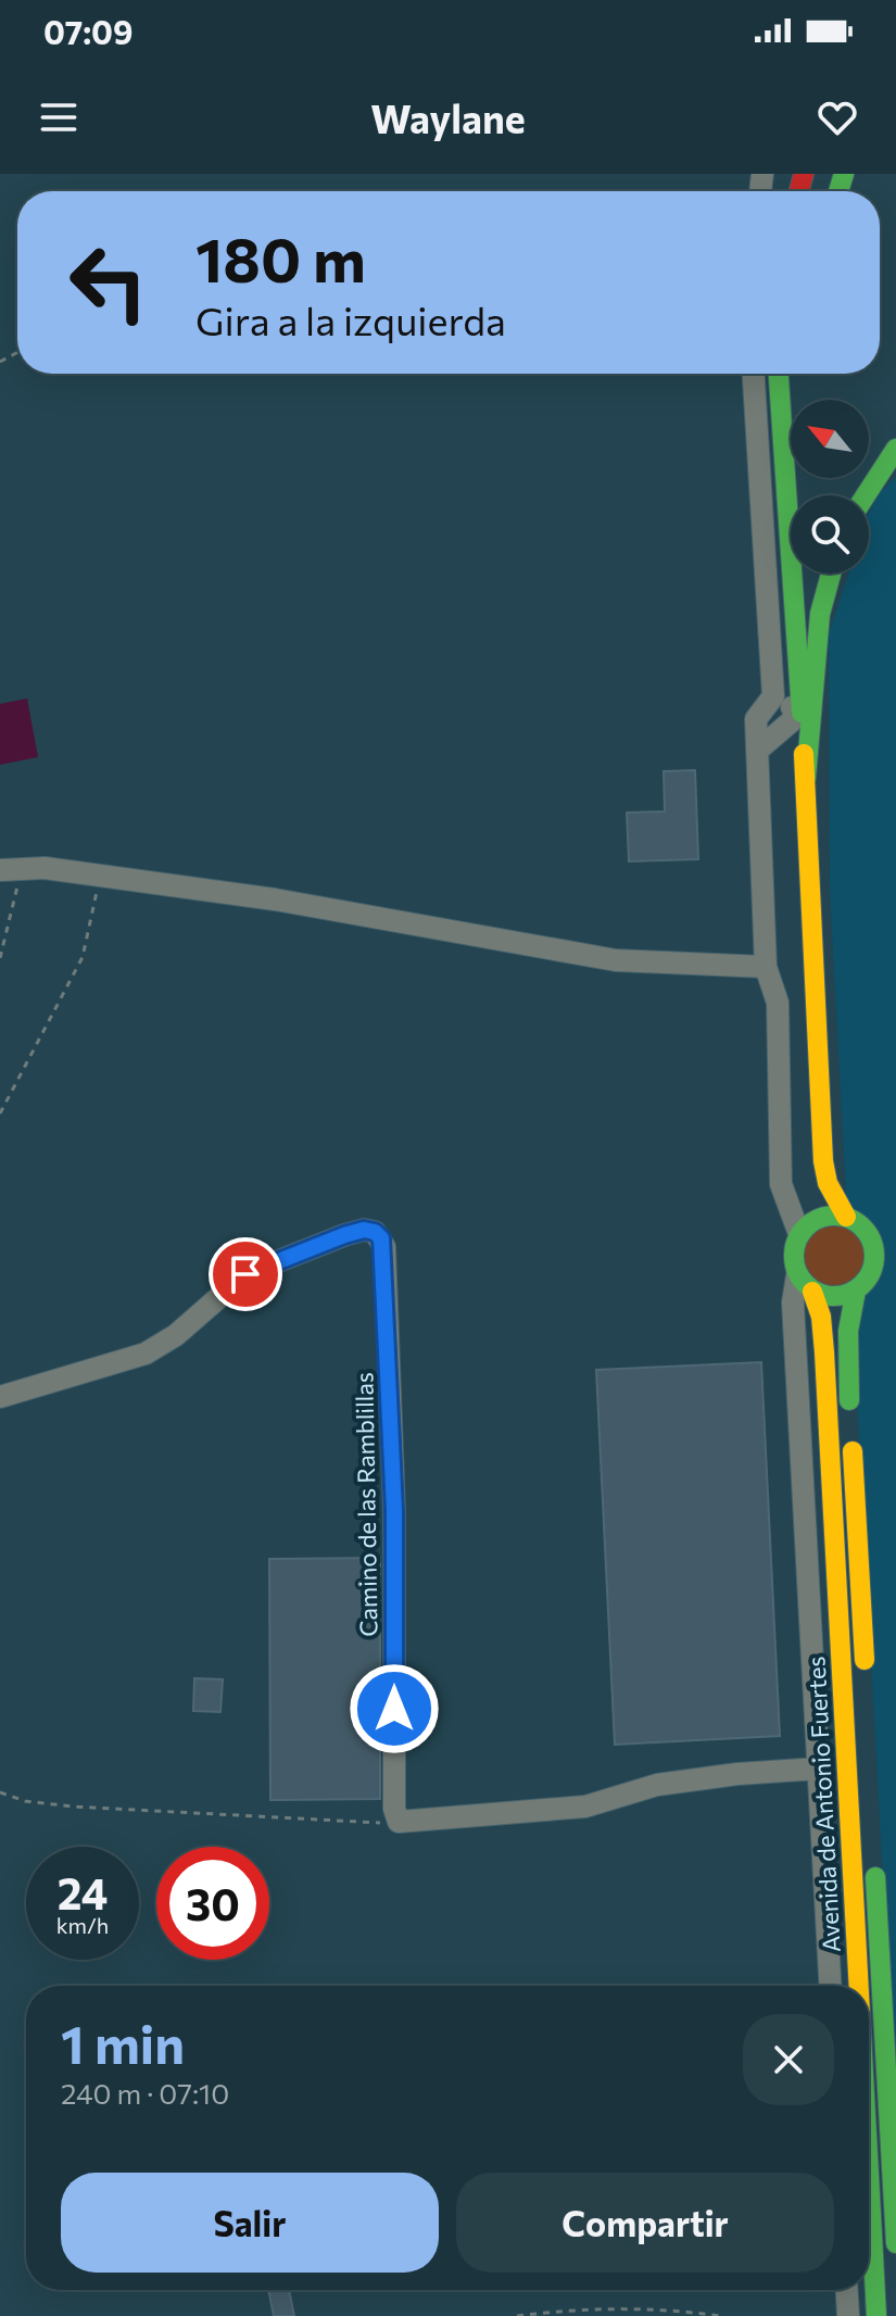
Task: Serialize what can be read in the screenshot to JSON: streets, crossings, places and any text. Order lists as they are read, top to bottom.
{
  "streets": {
    "main road": ["Avenida de Antonio Fuertes"],
    "street": ["Camino de las Ramblillas"]
  },
  "north": "top left",
  "page": {
    "status": "07:09",
    "header": "Waylane",
    "turn": ["180 m", "Gira a la izquierda"],
    "speed": "24 km/h",
    "limit": "30",
    "heading": ["1 min", "240 m · 07:10"],
    "buttons": ["Salir", "Compartir"]
  }
}
